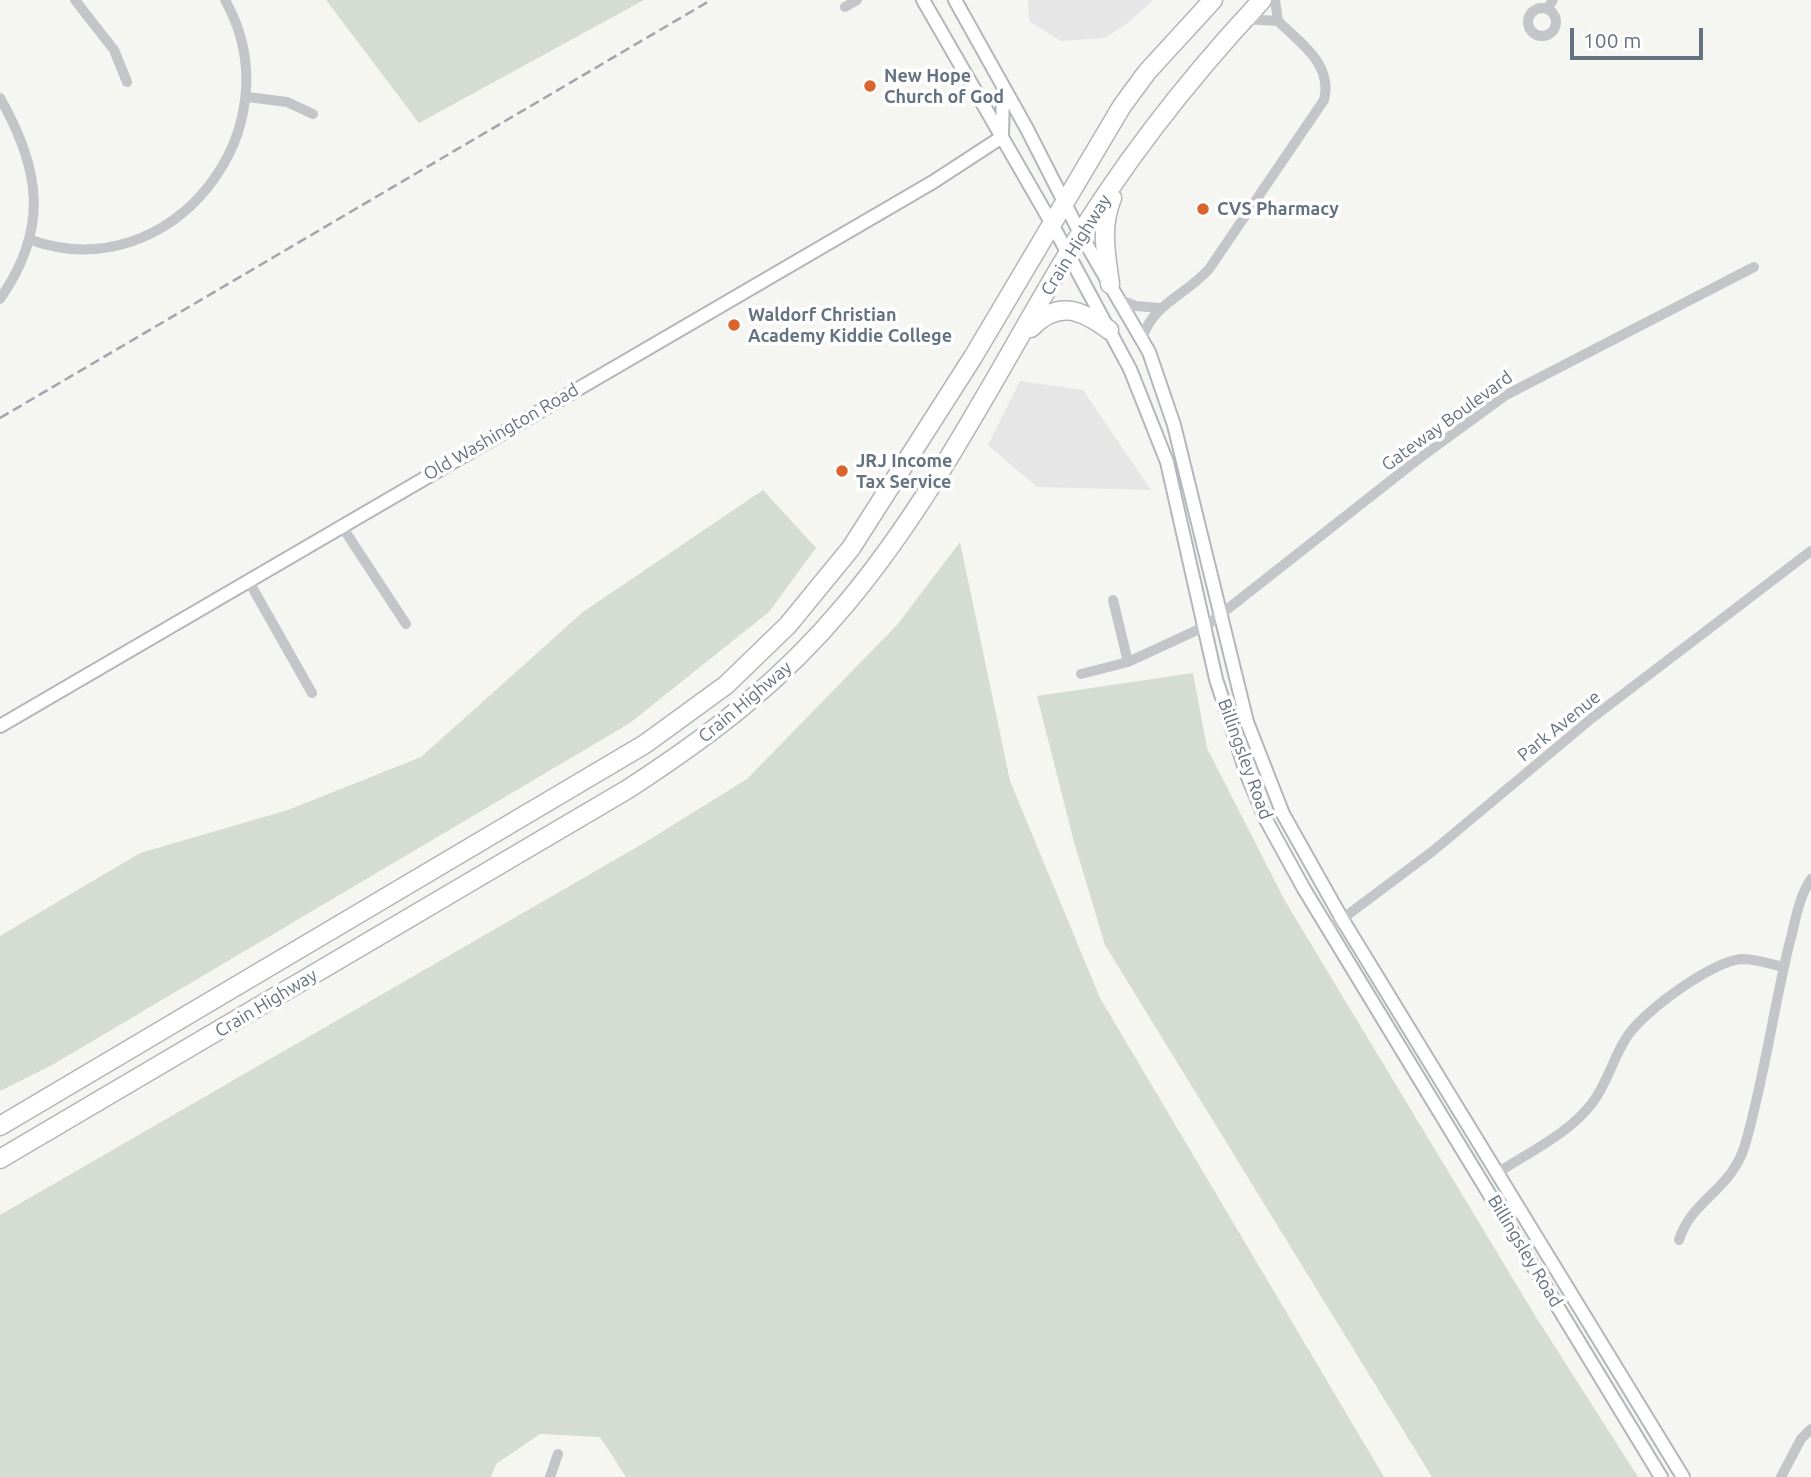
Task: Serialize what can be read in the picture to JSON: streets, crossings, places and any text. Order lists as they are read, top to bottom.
{
  "streets": {
    "highway": ["Crain Highway"],
    "main road": ["Old Washington Road", "Billingsley Road"],
    "street": ["Gateway Boulevard", "Park Avenue"]
  },
  "crossings": [
    ["Crain Highway", "Billingsley Road"],
    ["Gateway Boulevard", "Billingsley Road"],
    ["Old Washington Road", "Billingsley Road"],
    ["Park Avenue", "Billingsley Road"]
  ],
  "places": [
    "New Hope Church of God",
    "CVS Pharmacy",
    "Waldorf Christian Academy Kiddie College",
    "JRJ Income Tax Service"
  ],
  "scale_bar": "100 m"
}
